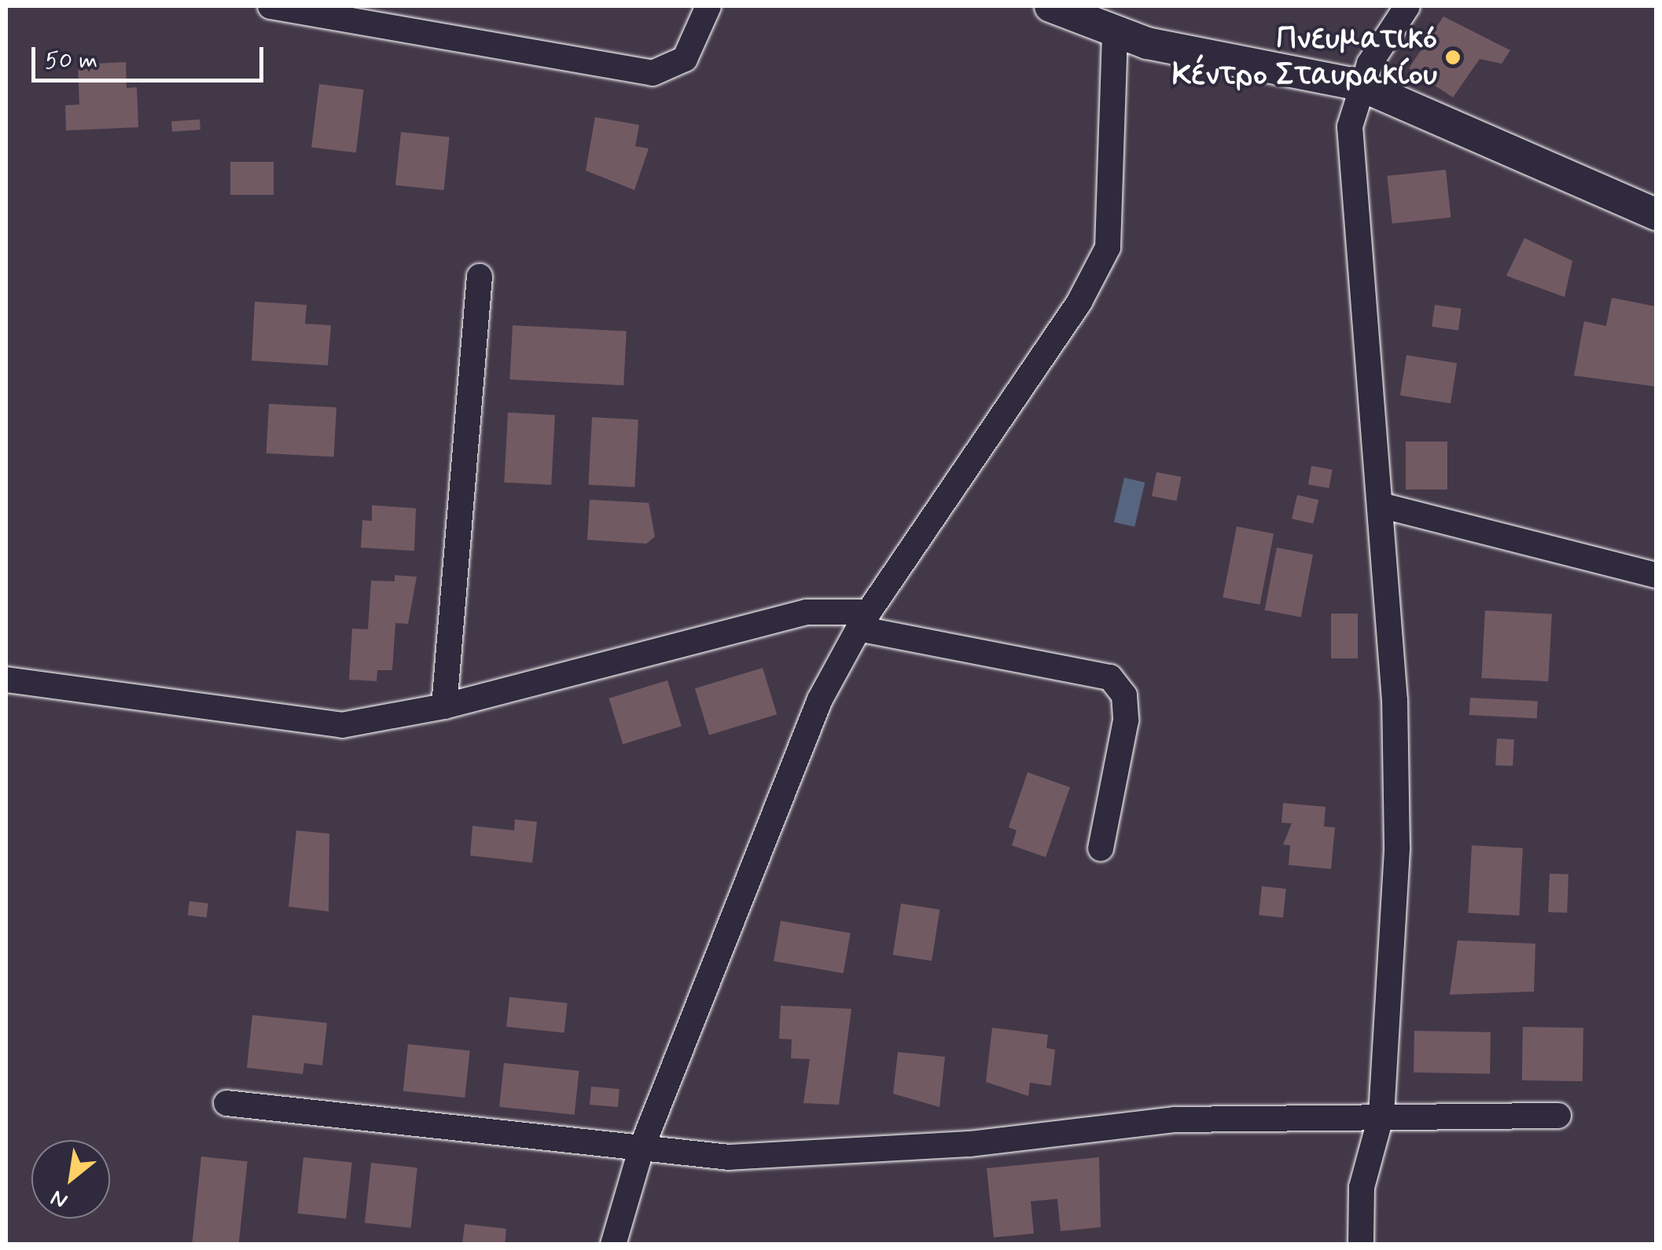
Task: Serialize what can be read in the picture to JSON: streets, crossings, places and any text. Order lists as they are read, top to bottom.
{
  "places": ["Πνευματικό Κέντρο Σταυρακίου"],
  "scale_bar": "50 m",
  "north": "bottom left"
}
